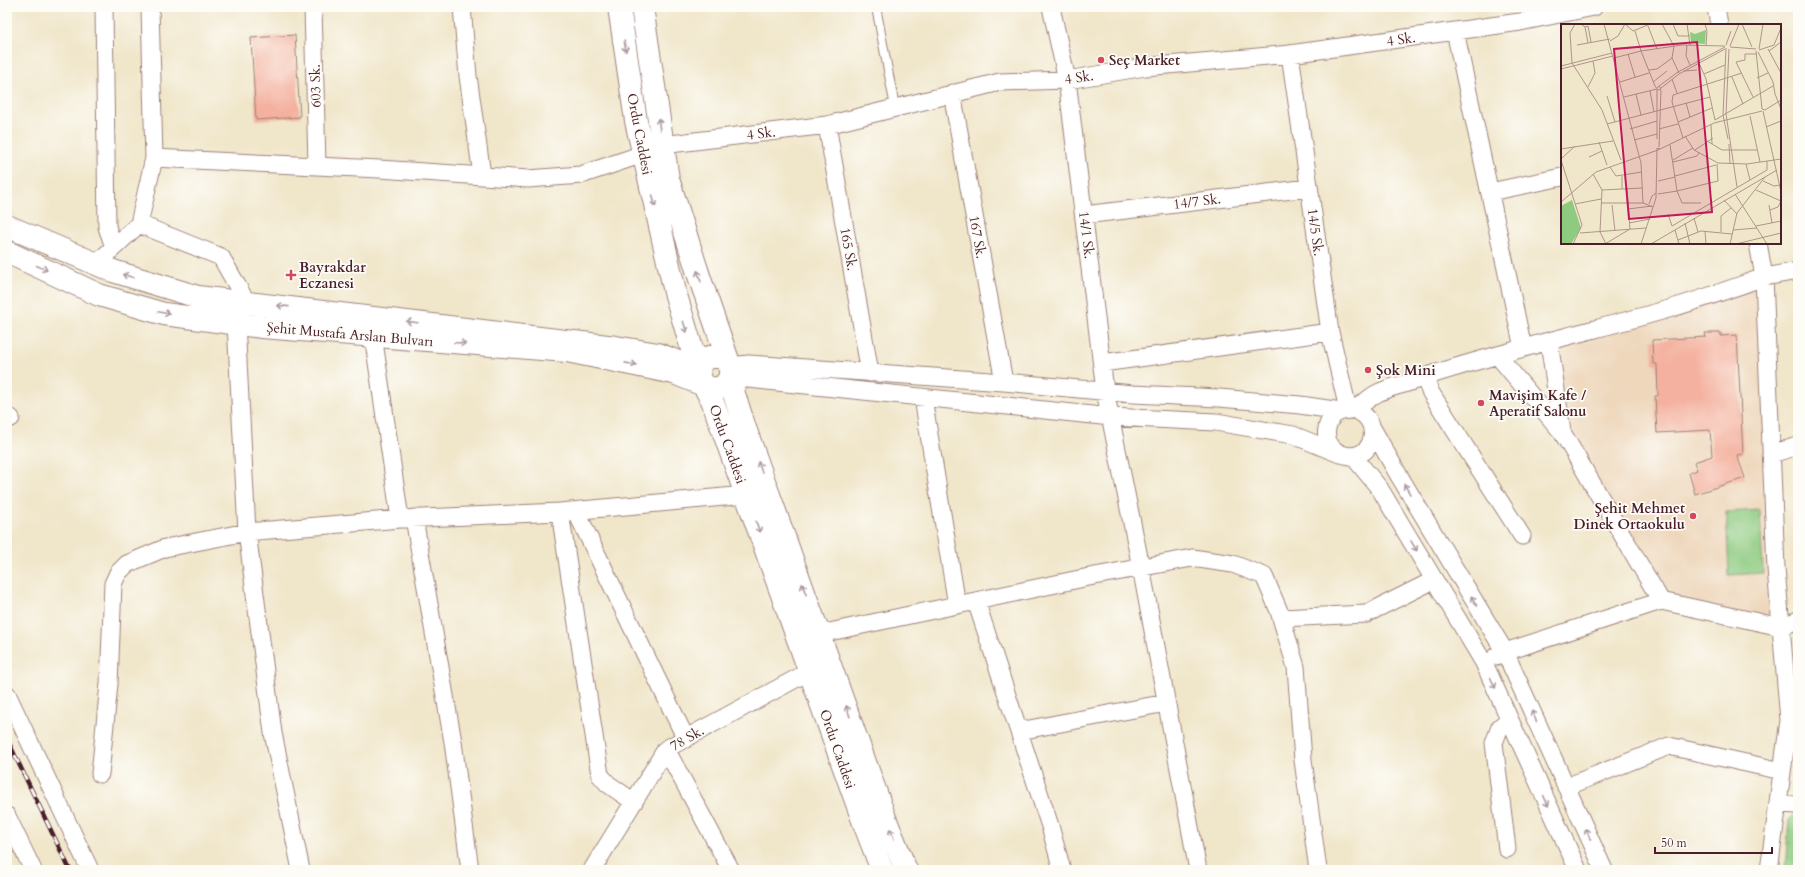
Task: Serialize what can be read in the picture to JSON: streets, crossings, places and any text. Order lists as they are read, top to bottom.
{
  "streets": {
    "main road": ["Ordu Caddesi", "Şehit Mustafa Arslan Bulvarı"],
    "street": [
      "4 Sk.",
      "603 Sk.",
      "14/7 Sk.",
      "14/5 Sk.",
      "14/1 Sk.",
      "167 Sk.",
      "165 Sk.",
      "78 Sk."
    ]
  },
  "crossings": [
    ["4 Sk.", "603 Sk."],
    ["4 Sk.", "Ordu Caddesi"],
    ["4 Sk.", "14/5 Sk."],
    ["4 Sk.", "14/1 Sk."],
    ["4 Sk.", "167 Sk."],
    ["4 Sk.", "165 Sk."],
    ["Ordu Caddesi", "Şehit Mustafa Arslan Bulvarı"],
    ["Ordu Caddesi", "78 Sk."],
    ["14/7 Sk.", "14/5 Sk."],
    ["14/7 Sk.", "14/1 Sk."]
  ],
  "places": {
    "other": [
      "Seç Market",
      "Şok Mini",
      "Mavişim Kafe / Aperatif Salonu",
      "Şehit Mehmet Dinek Ortaokulu"
    ],
    "health": ["Bayrakdar Eczanesi"]
  },
  "scale_bar": "50 m"
}
